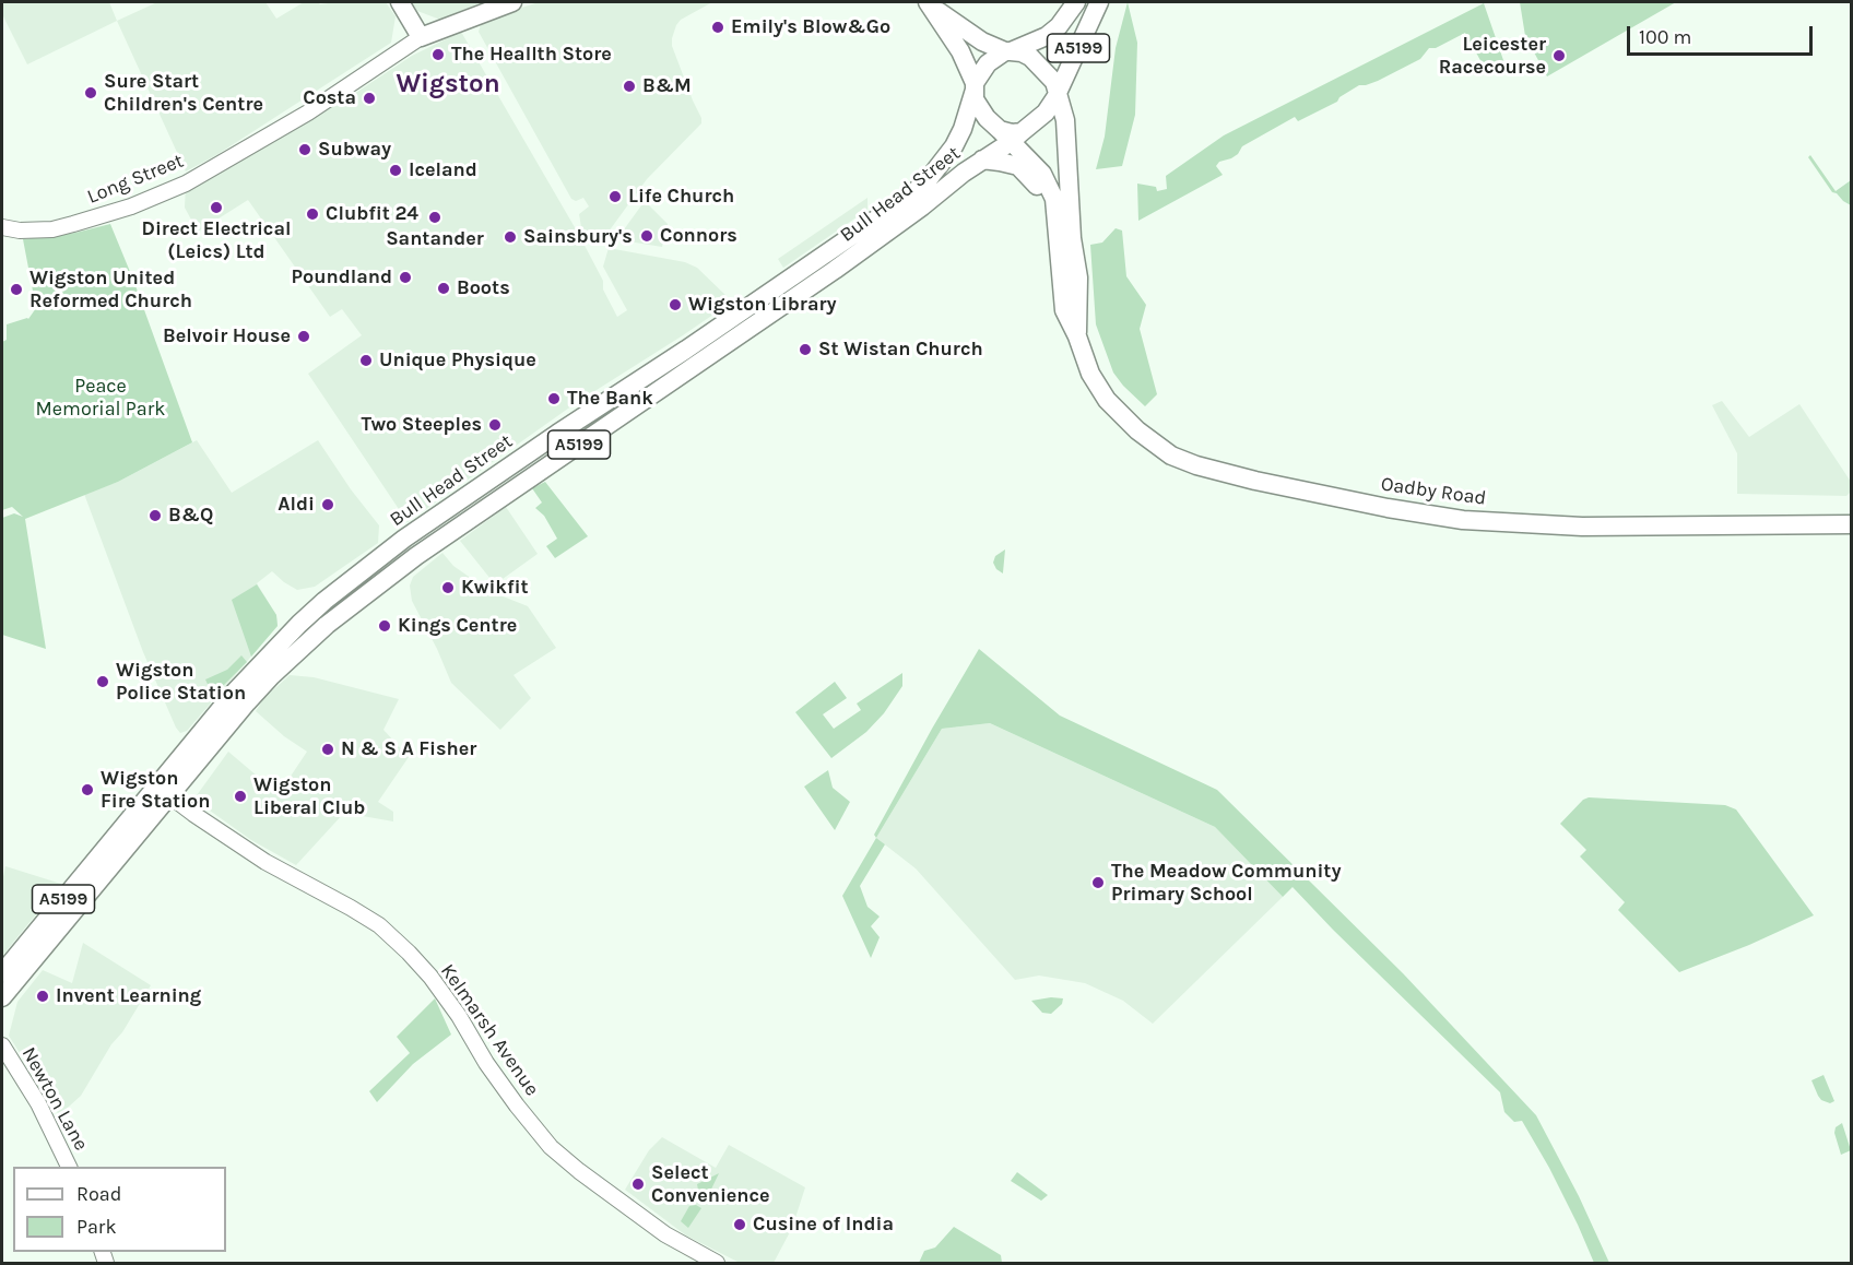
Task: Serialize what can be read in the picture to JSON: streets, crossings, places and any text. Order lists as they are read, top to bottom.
{
  "streets": {
    "main road": ["A5199", "Bull Head Street", "Oadby Road"],
    "street": ["Long Street", "Kelmarsh Avenue", "Newton Lane"]
  },
  "crossings": [
    ["A5199", "Bull Head Street"],
    ["A5199", "Oadby Road"],
    ["Bull Head Street", "Oadby Road"],
    ["Bull Head Street", "Kelmarsh Avenue"]
  ],
  "districts": ["Wigston"],
  "parks": ["Peace Memorial Park"],
  "places": [
    "Emily's Blow&Go",
    "The Heallth Store",
    "Leicester Racecourse",
    "B&M",
    "Sure Start Children's Centre",
    "Costa",
    "Subway",
    "Iceland",
    "Life Church",
    "Direct Electrical (Leics) Ltd",
    "Clubfit 24",
    "Santander",
    "Connors",
    "Sainsbury's",
    "Poundland",
    "Boots",
    "Wigston United Reformed Church",
    "Wigston Library",
    "Belvoir House",
    "St Wistan Church",
    "Unique Physique",
    "The Bank",
    "Two Steeples",
    "Aldi",
    "B&Q",
    "Kwikfit",
    "Kings Centre",
    "Wigston Police Station",
    "N & S A Fisher",
    "Wigston Fire Station",
    "Wigston Liberal Club",
    "The Meadow Community Primary School",
    "Invent Learning",
    "Select Convenience",
    "Cusine of India"
  ],
  "legend": ["Road", "Park"],
  "scale_bar": "100 m"
}
